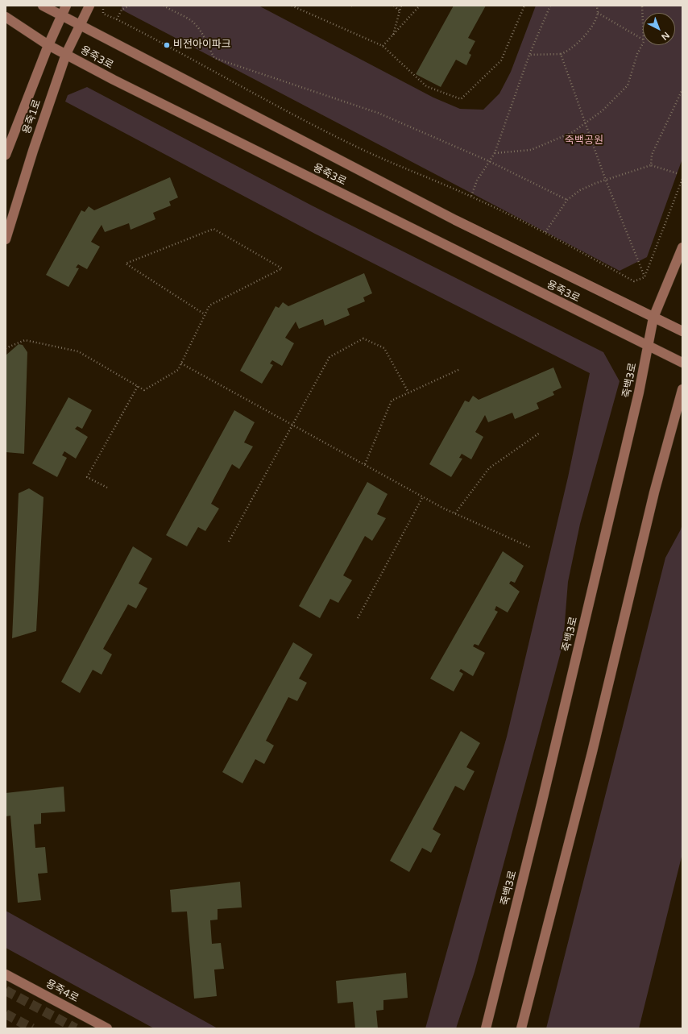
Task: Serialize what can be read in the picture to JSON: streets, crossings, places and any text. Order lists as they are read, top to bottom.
{
  "streets": {
    "street": [
      "용죽3로",
      "용죽1로",
      "죽백3로",
      "용죽4로"
    ]
  },
  "crossings": [
    ["용죽3로", "용죽1로"],
    ["용죽3로", "죽백3로"]
  ],
  "parks": ["죽백공원"],
  "places": ["비전아이파크"],
  "north": "bottom right"
}
